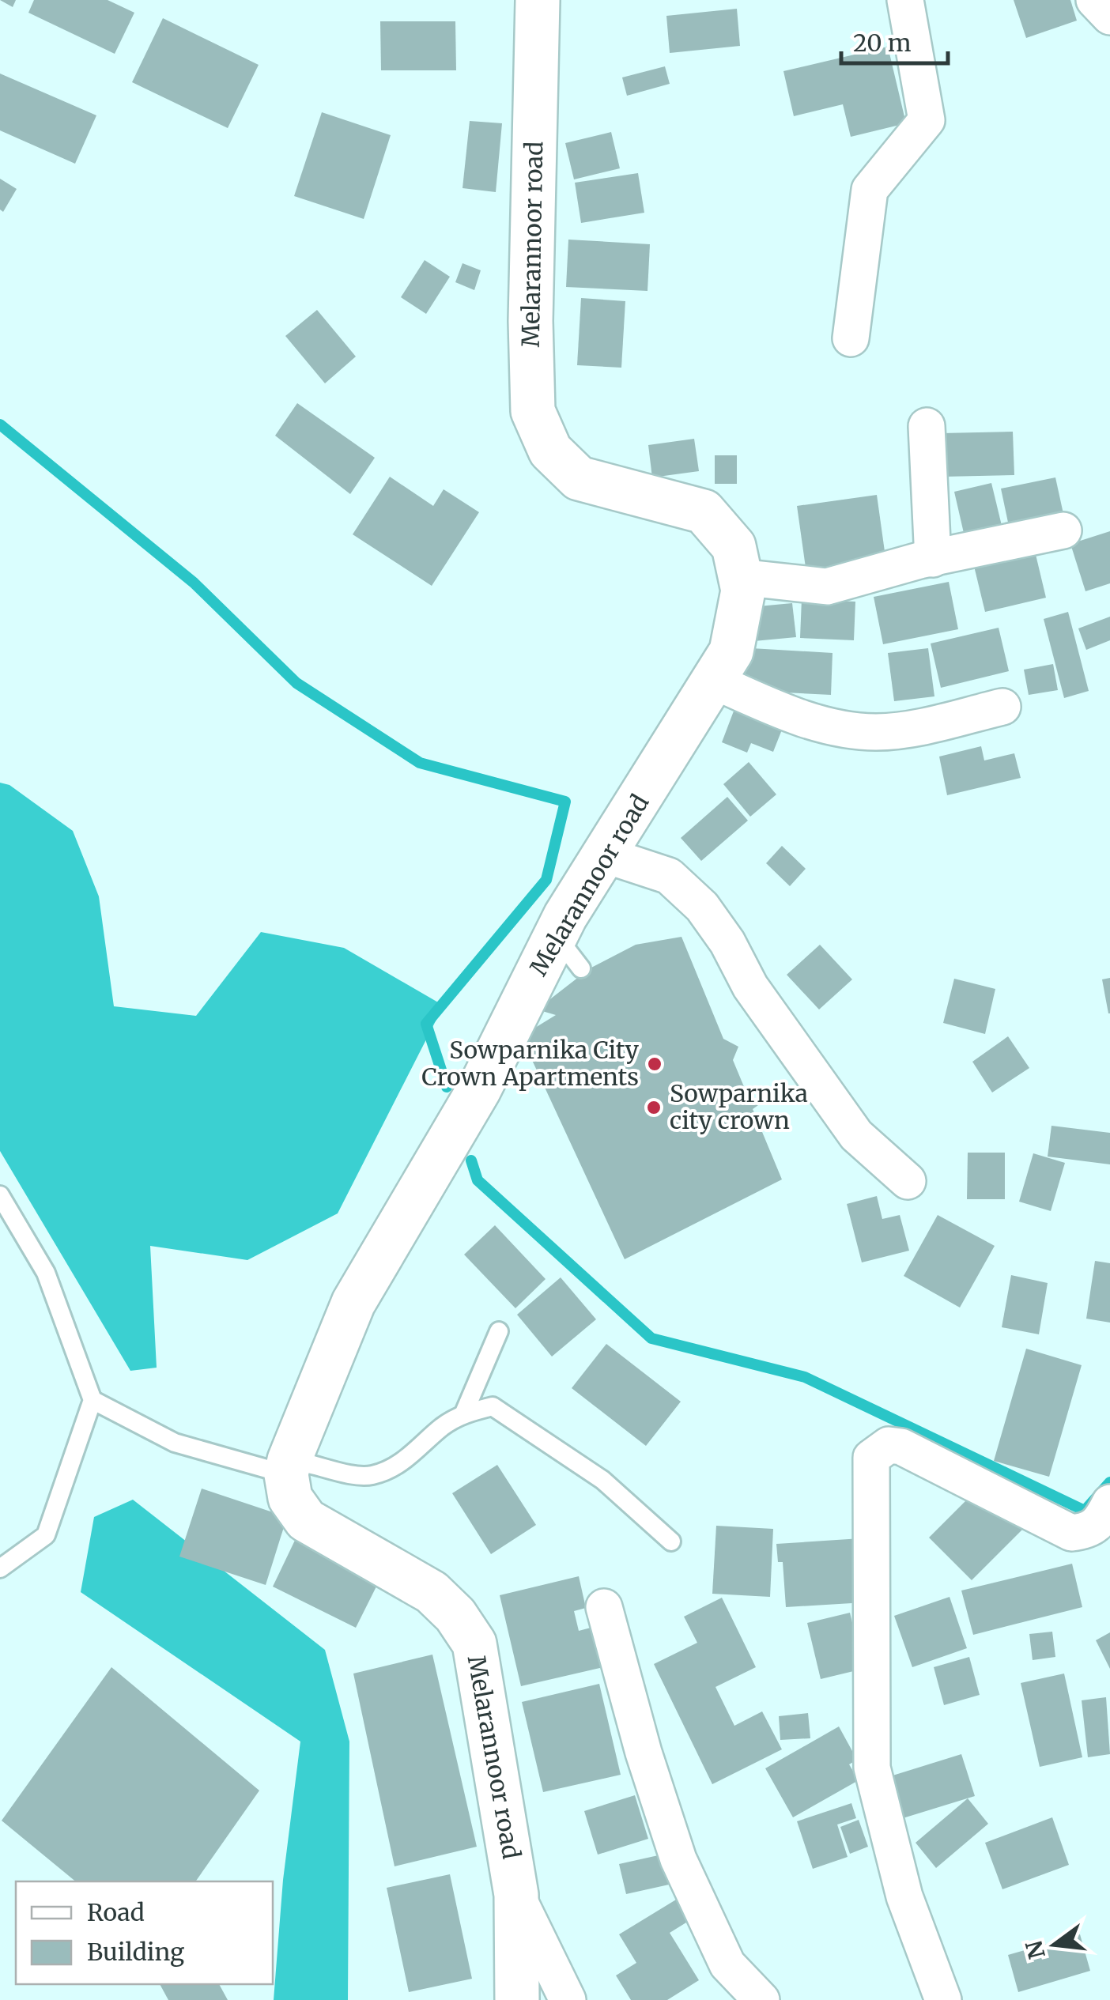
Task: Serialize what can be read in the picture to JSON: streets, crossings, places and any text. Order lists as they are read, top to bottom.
{
  "streets": {
    "street": ["Melarannoor road"]
  },
  "places": ["Sowparnika City Crown Apartments", "Sowparnika city crown"],
  "legend": ["Road", "Building"],
  "scale_bar": "20 m",
  "north": "left"
}
